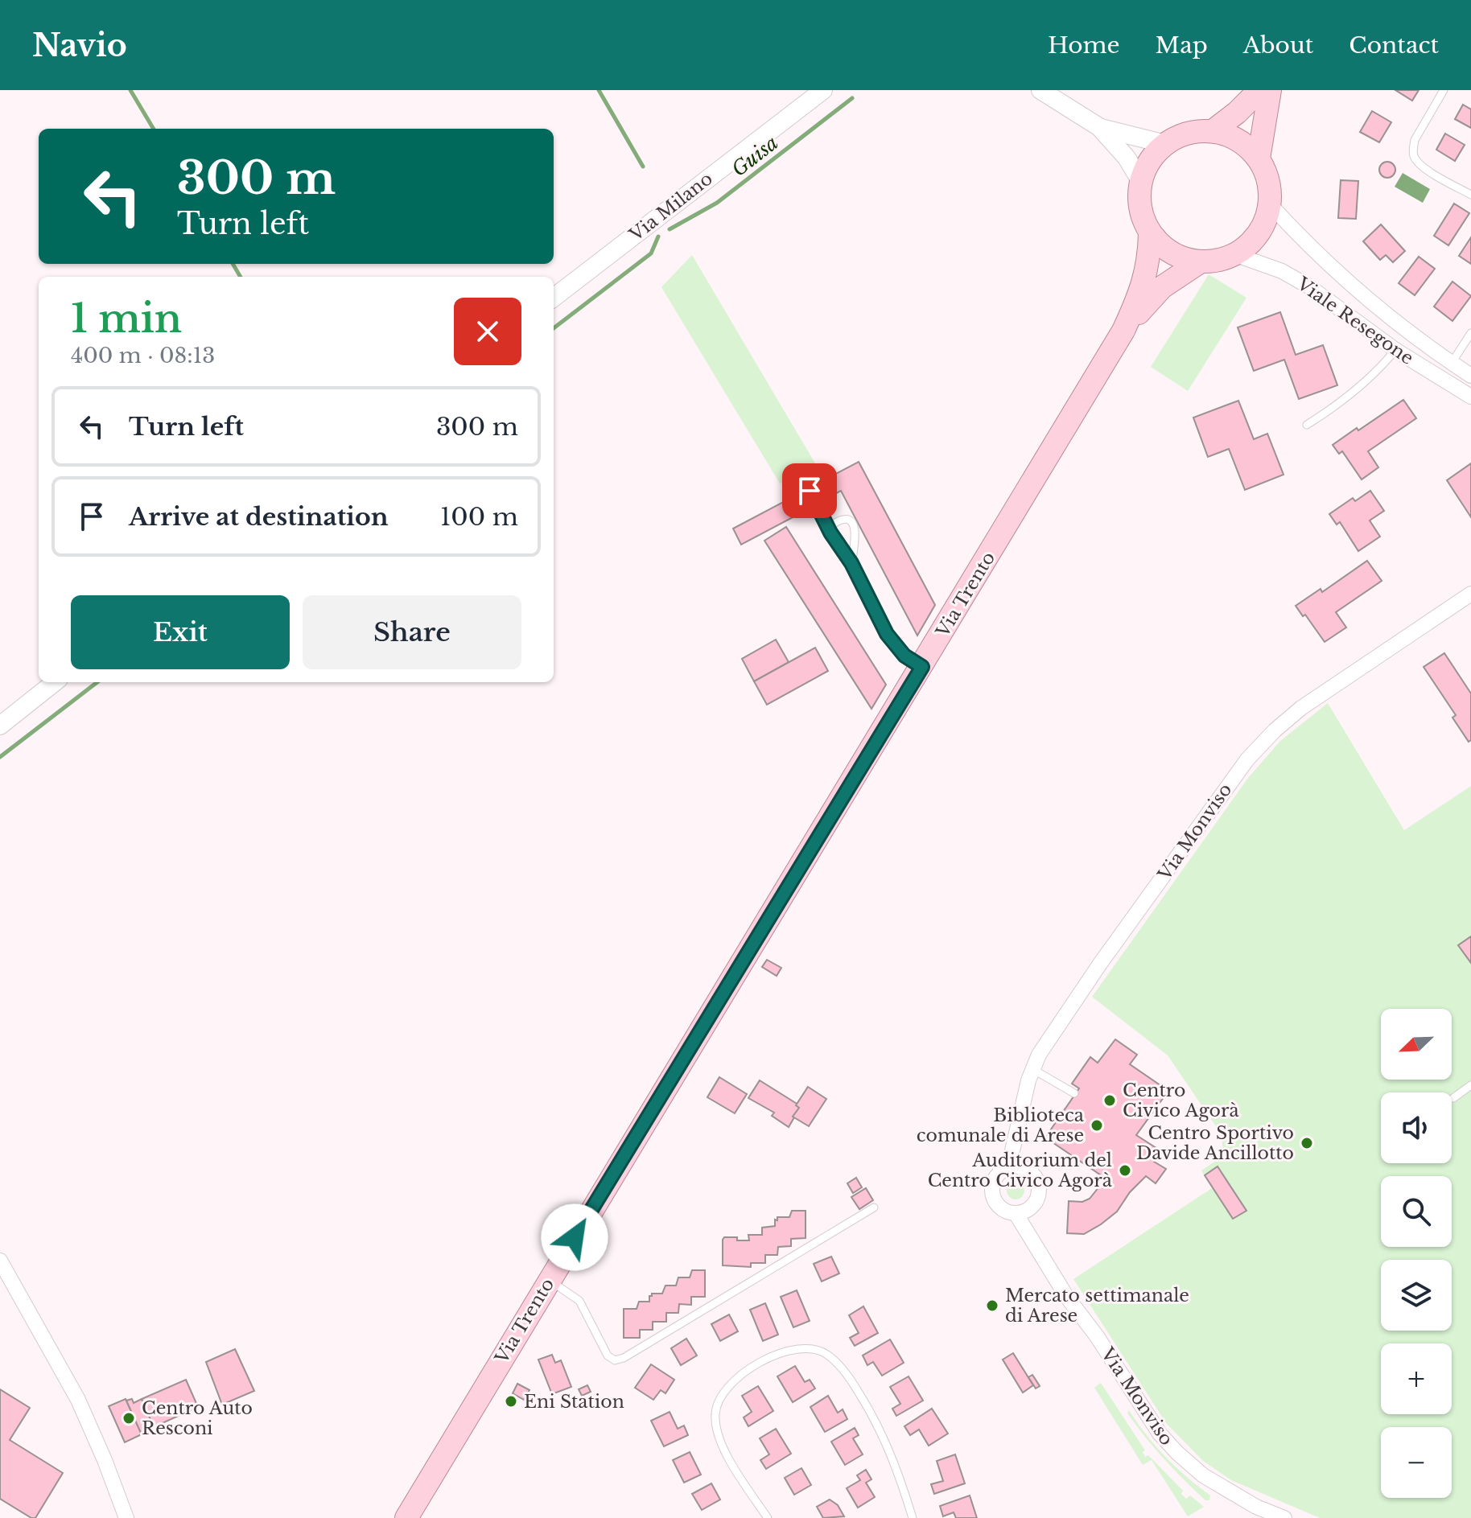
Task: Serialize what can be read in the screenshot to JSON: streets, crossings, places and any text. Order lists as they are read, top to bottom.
{
  "streets": {
    "main road": ["Via Trento"],
    "street": ["Via Milano", "Viale Resegone", "Via Monviso"]
  },
  "water": ["Guisa"],
  "places": [
    "Centro Civico Agorà",
    "Biblioteca comunale di Arese",
    "Centro Sportivo Davide Ancillotto",
    "Auditorium del Centro Civico Agorà",
    "Mercato settimanale di Arese",
    "Eni Station",
    "Centro Auto Resconi"
  ],
  "north": "bottom left",
  "page": {
    "header": "Navio",
    "nav": [
      "Home",
      "Map",
      "About",
      "Contact"
    ],
    "turn": ["300 m", "Turn left"],
    "heading": ["1 min", "400 m · 08:13"],
    "list": [
      {
        "name": "Turn left",
        "value": "300 m"
      },
      {
        "name": "Arrive at destination",
        "value": "100 m"
      }
    ],
    "buttons": ["Exit", "Share"],
    "map_buttons": ["+", "−"]
  }
}
